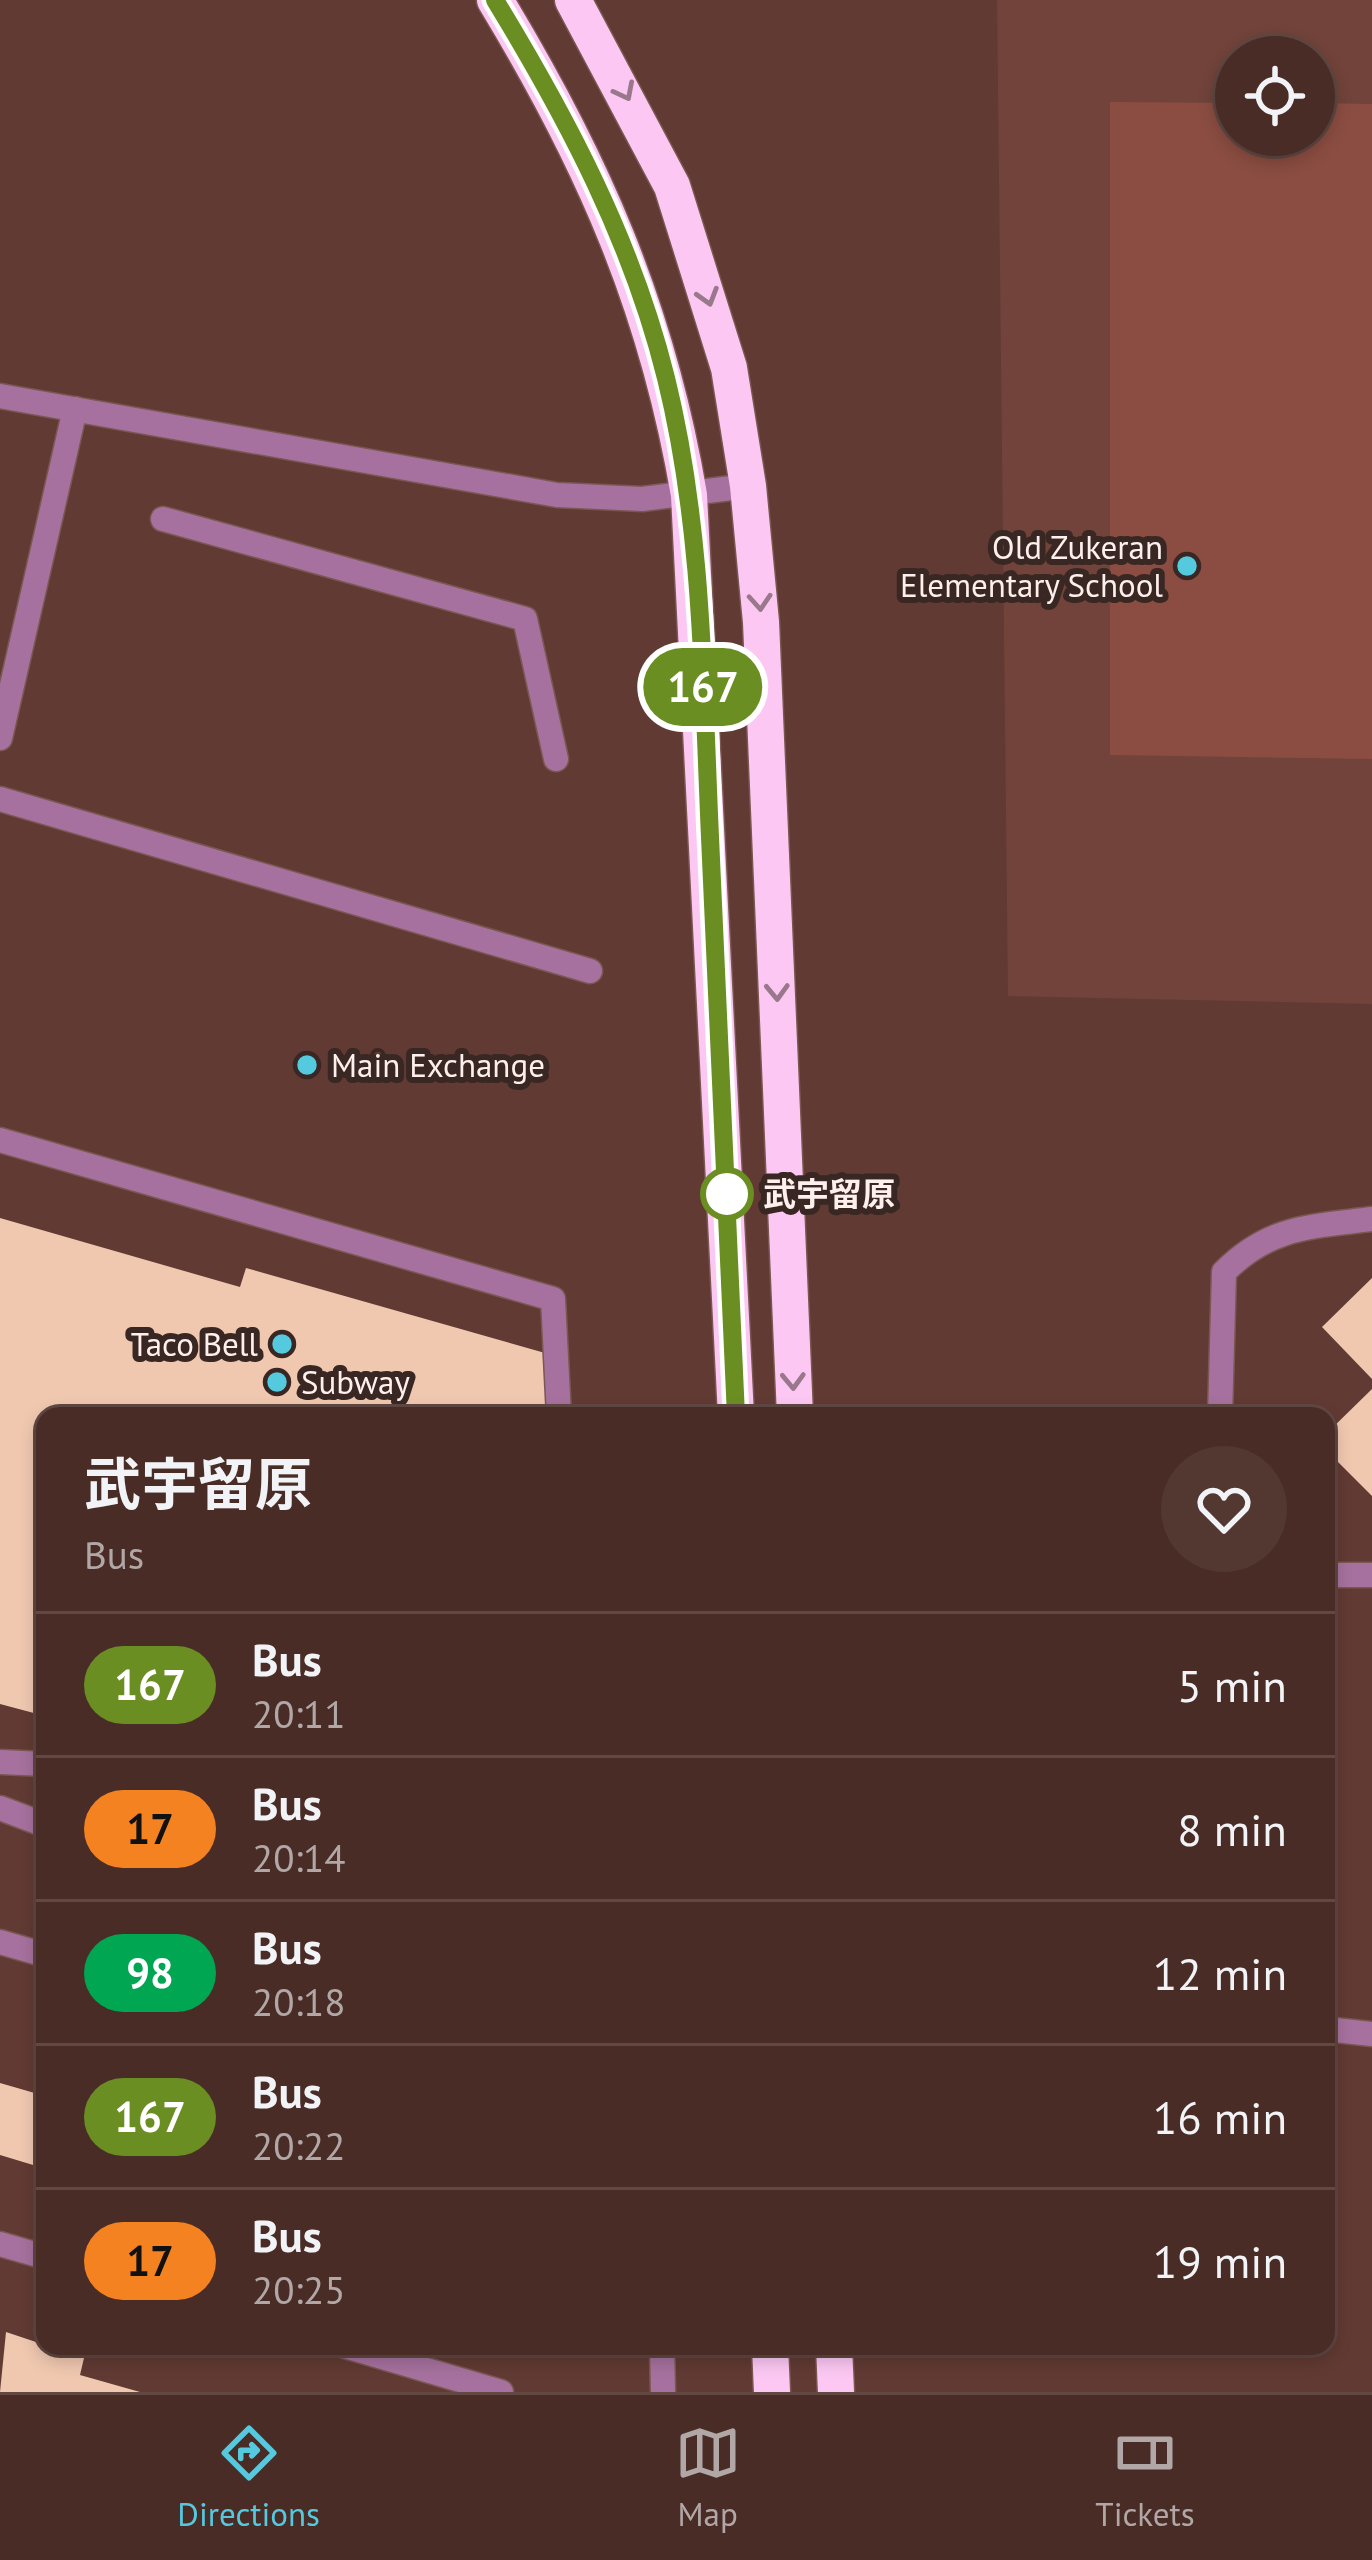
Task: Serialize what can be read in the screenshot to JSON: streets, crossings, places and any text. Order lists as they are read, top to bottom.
{
  "places": [
    "Old Zukeran Elementary School",
    "Main Exchange",
    "武宇留原",
    "Taco Bell",
    "Subway"
  ],
  "lines": ["bus line 167"],
  "page": {
    "on_map": "167",
    "heading": ["武宇留原", "Bus"],
    "list": [
      {
        "mark": "167",
        "name": "Bus",
        "note": "20:11",
        "value": "5 min"
      },
      {
        "mark": "17",
        "name": "Bus",
        "note": "20:14",
        "value": "8 min"
      },
      {
        "mark": "98",
        "name": "Bus",
        "note": "20:18",
        "value": "12 min"
      },
      {
        "mark": "167",
        "name": "Bus",
        "note": "20:22",
        "value": "16 min"
      },
      {
        "mark": "17",
        "name": "Bus",
        "note": "20:25",
        "value": "19 min"
      }
    ],
    "tabs": ["Directions", "Map", "Tickets"]
  }
}
